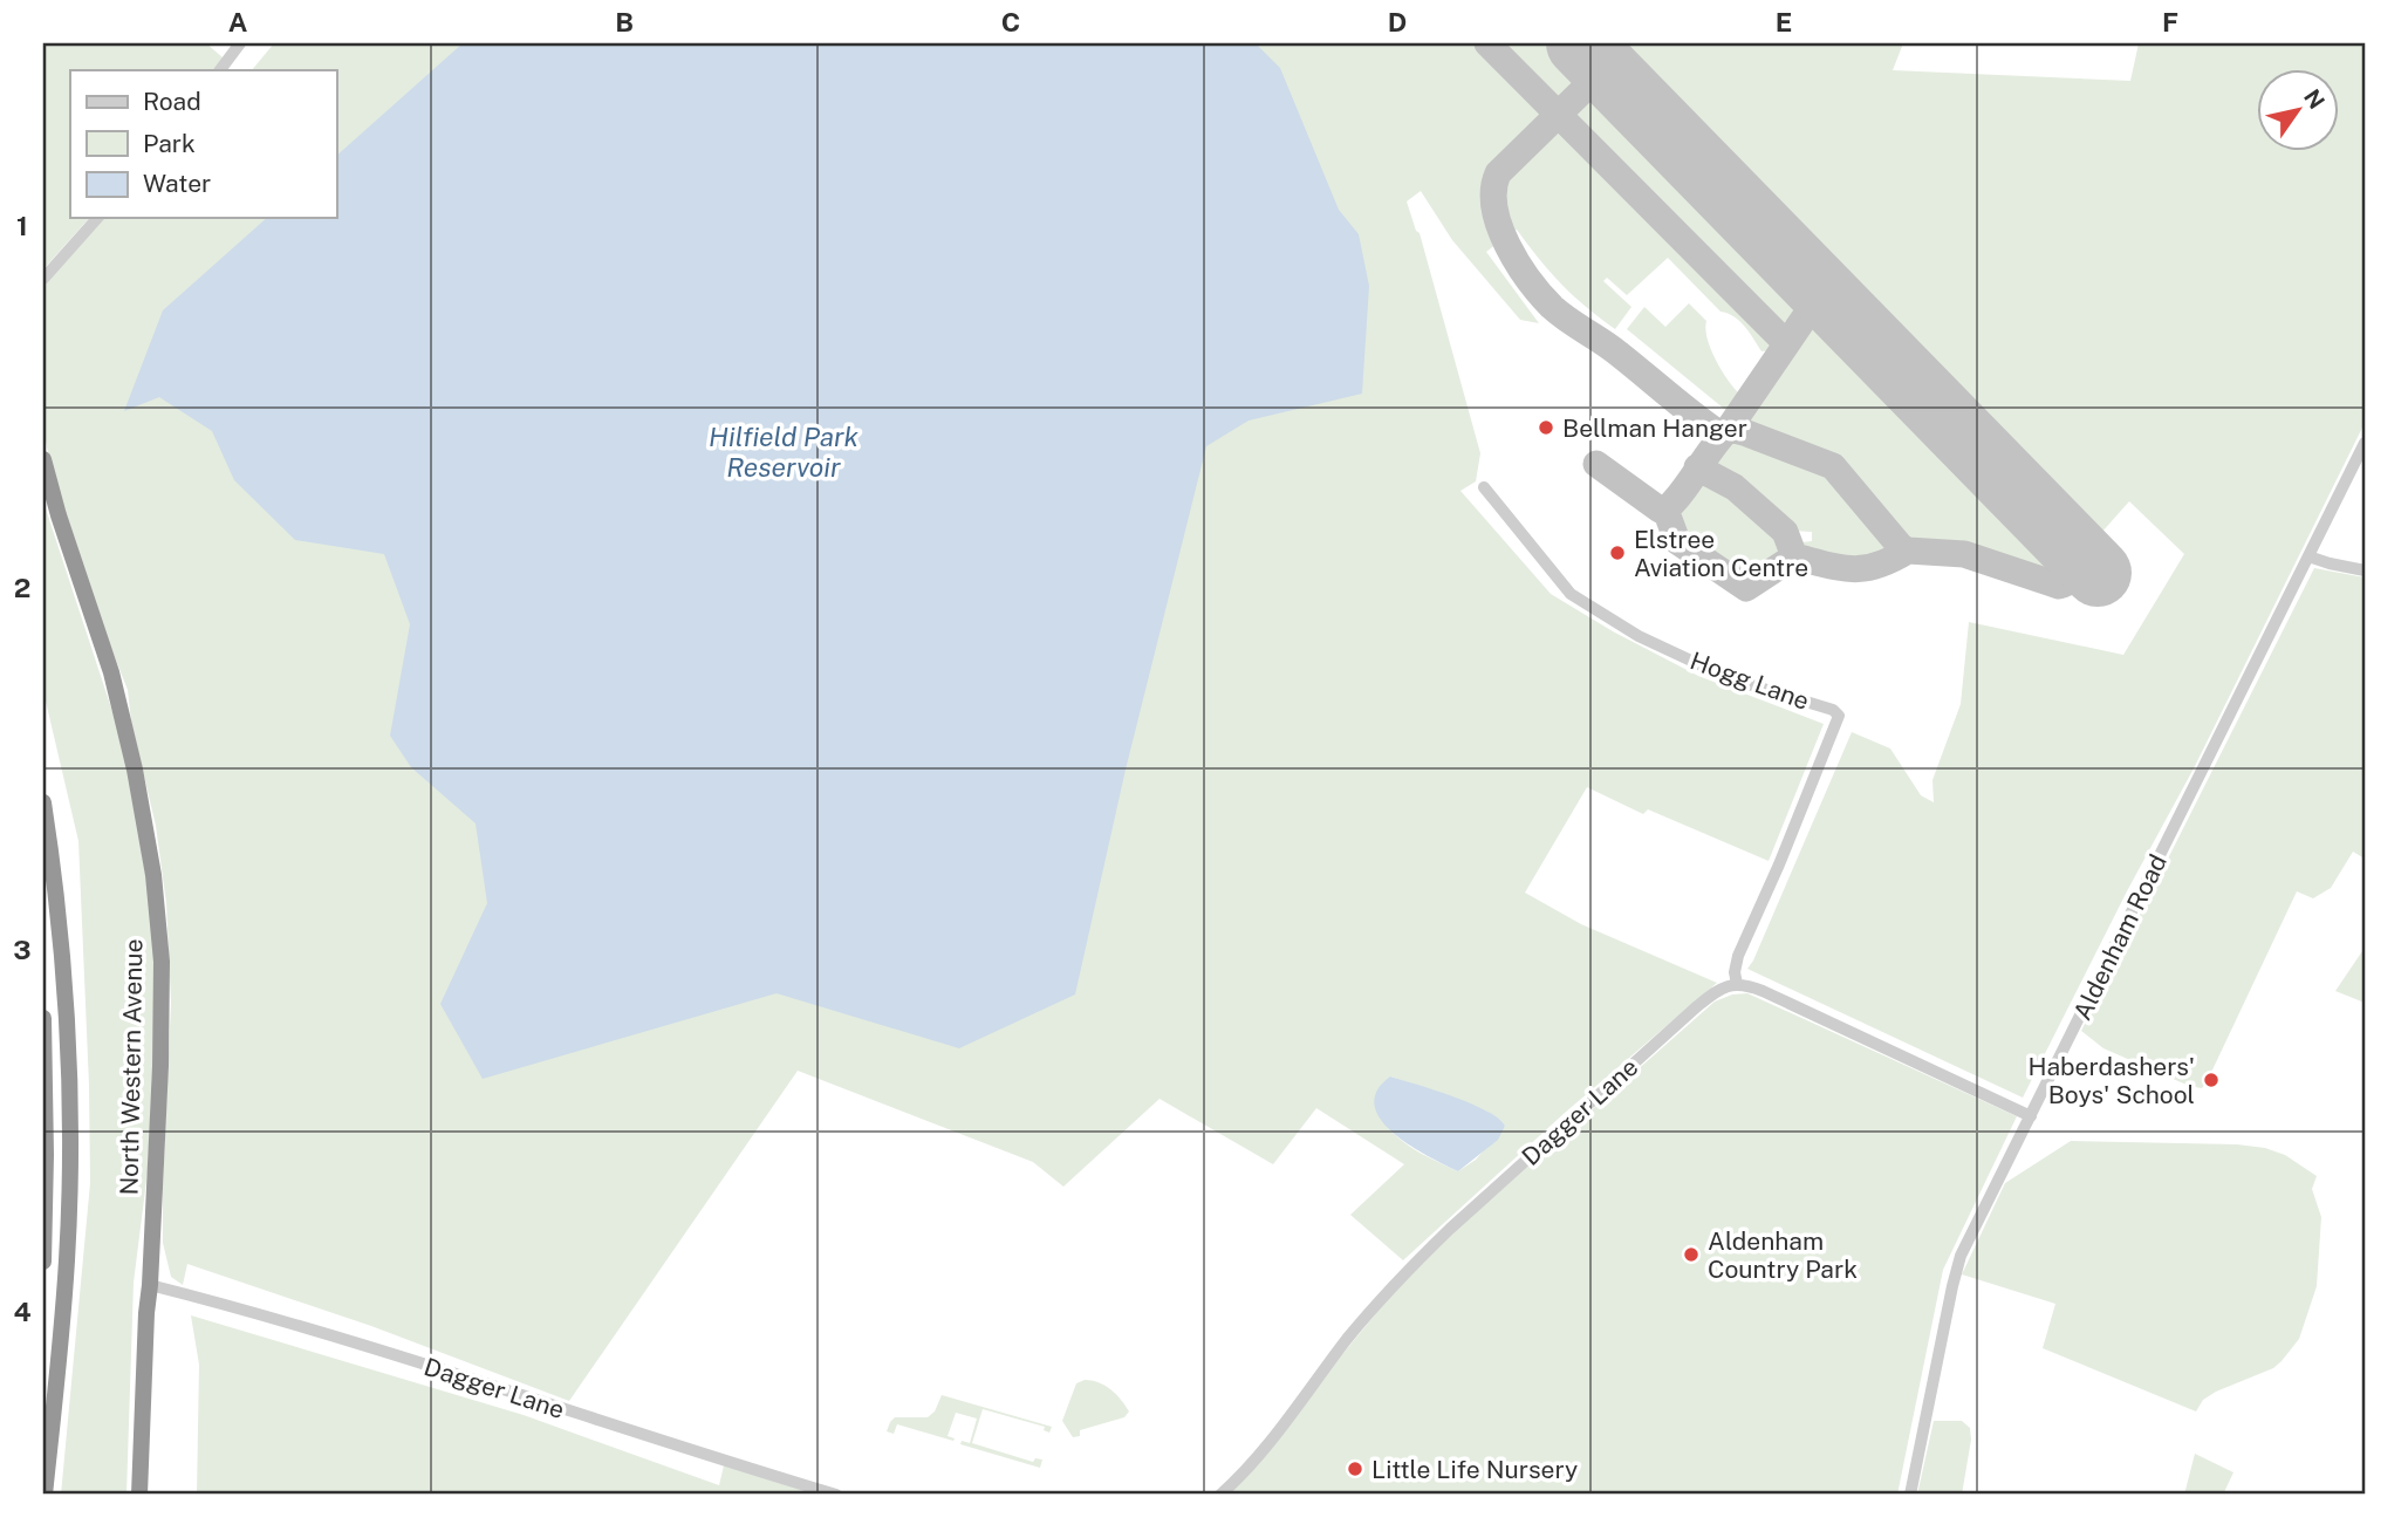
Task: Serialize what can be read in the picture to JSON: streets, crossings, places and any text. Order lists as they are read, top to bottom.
{
  "streets": {
    "highway": ["North Western Avenue"],
    "street": ["Hogg Lane", "Aldenham Road", "Dagger Lane"]
  },
  "crossings": [
    ["Hogg Lane", "Dagger Lane"],
    ["North Western Avenue", "Dagger Lane"]
  ],
  "water": ["Hilfield Park Reservoir"],
  "places": [
    "Bellman Hanger",
    "Elstree Aviation Centre",
    "Haberdashers' Boys' School",
    "Aldenham Country Park",
    "Little Life Nursery"
  ],
  "legend": ["Road", "Park", "Water"],
  "north": "top right",
  "grid": {
    "columns": [
      "A",
      "B",
      "C",
      "D",
      "E",
      "F"
    ],
    "rows": [
      "1",
      "2",
      "3",
      "4"
    ]
  }
}
